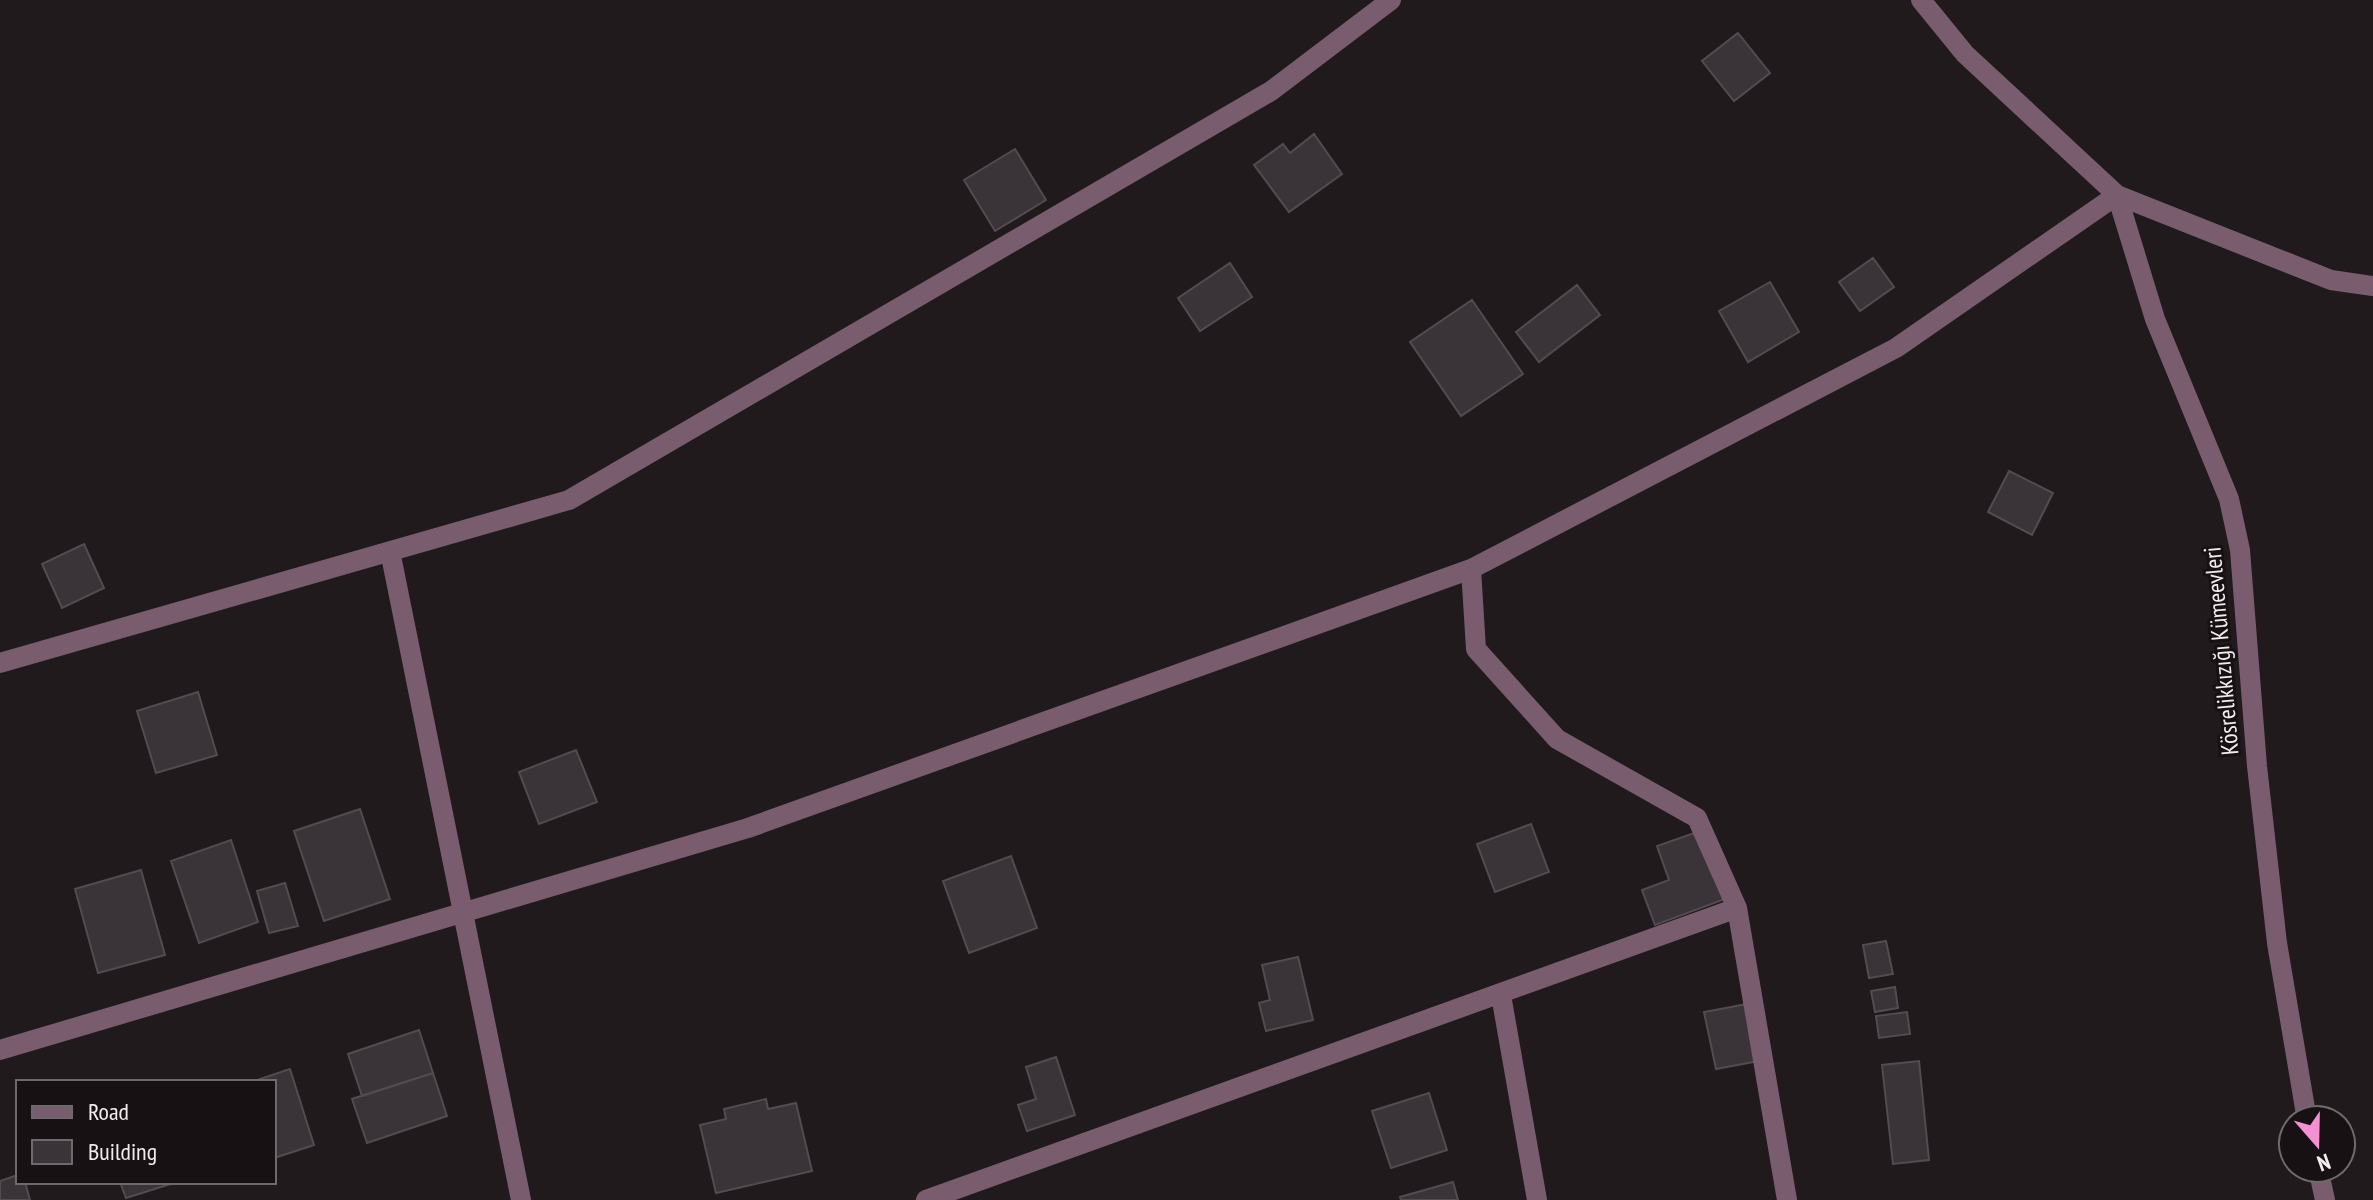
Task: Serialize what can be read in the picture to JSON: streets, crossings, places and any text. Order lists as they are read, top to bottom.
{
  "streets": {
    "street": ["Kösrelikkızığı Kümeevleri"]
  },
  "legend": ["Road", "Building"],
  "north": "bottom"
}
